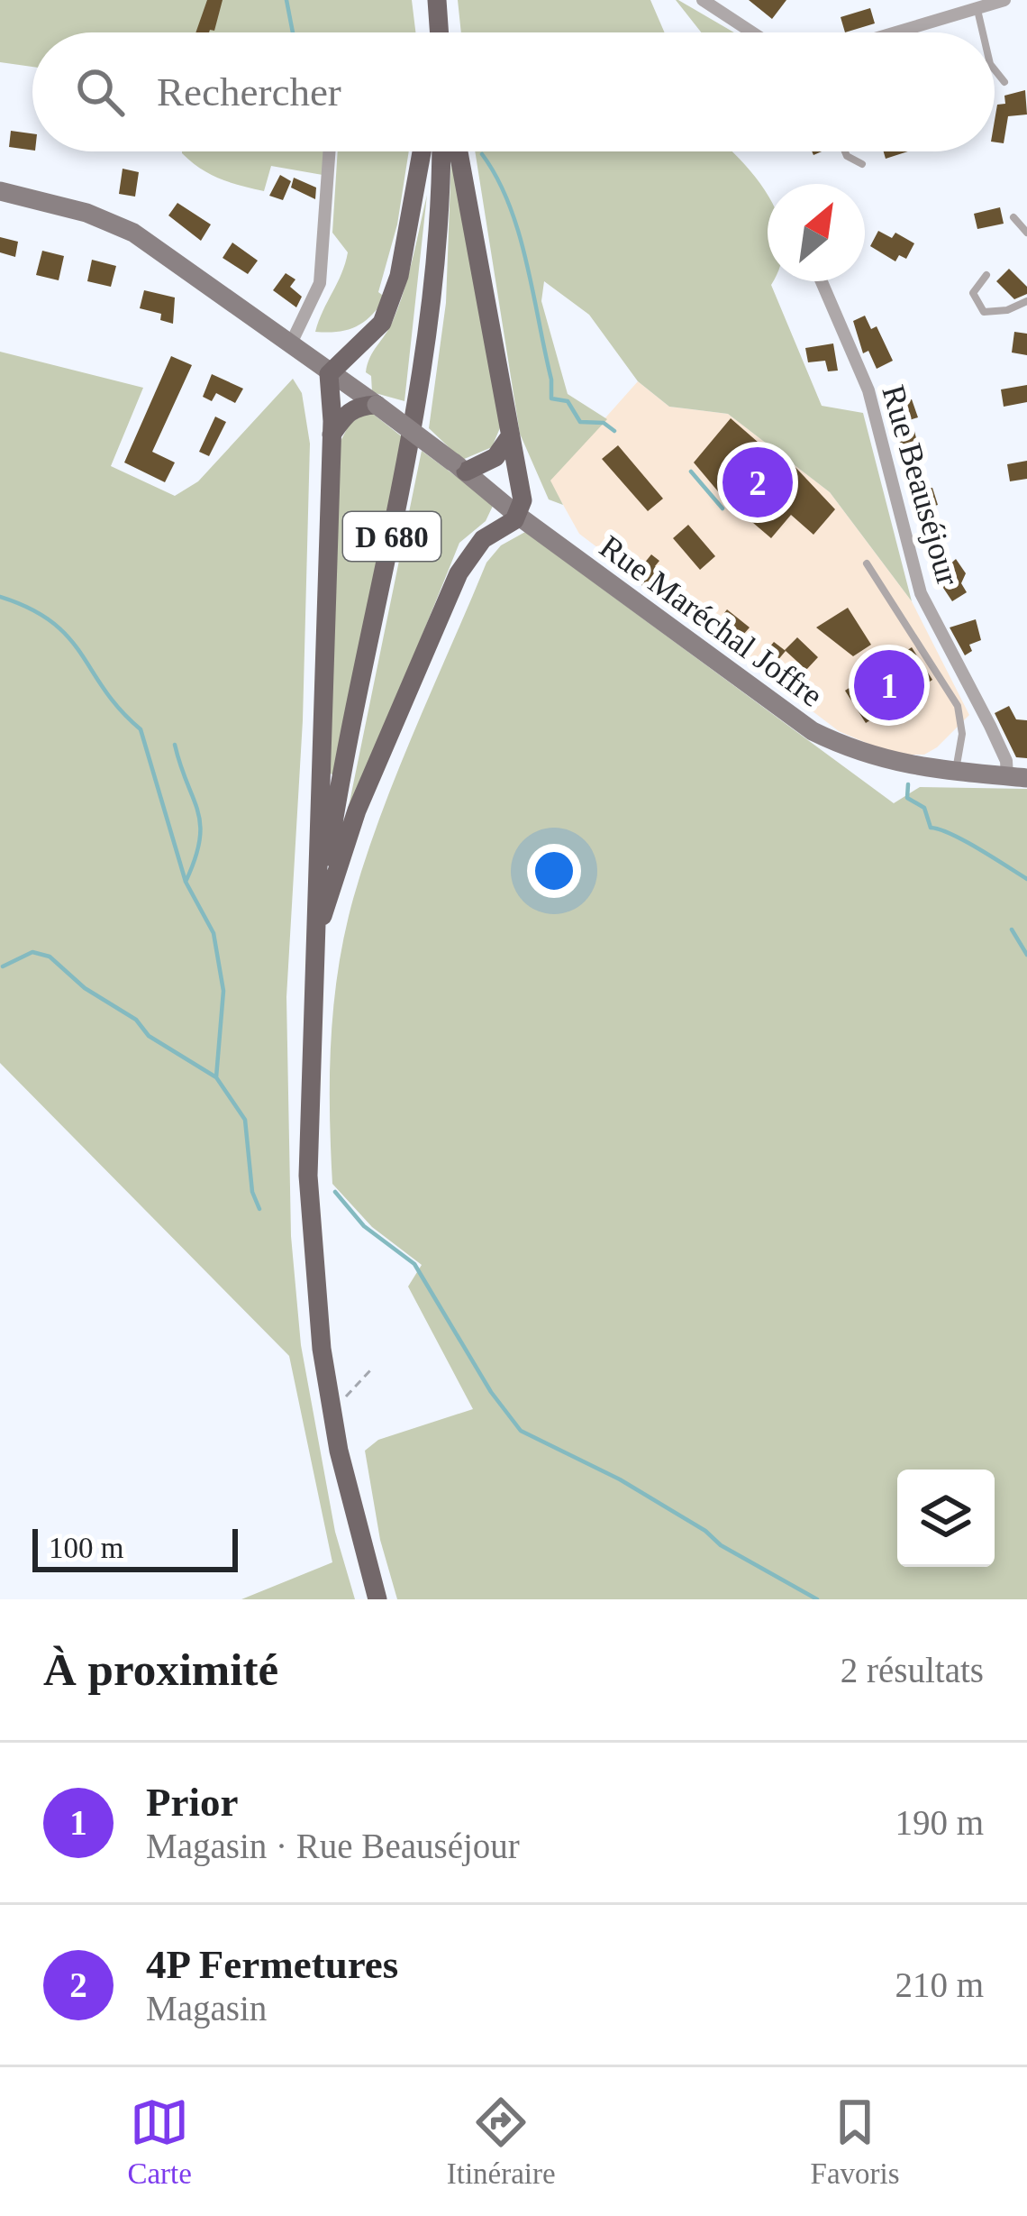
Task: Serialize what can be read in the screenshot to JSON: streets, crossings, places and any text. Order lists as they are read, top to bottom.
{
  "streets": {
    "main road": ["D 680", "Rue Maréchal Joffre"],
    "street": ["Rue Beauséjour"]
  },
  "crossings": [
    ["Rue Beauséjour", "Rue Maréchal Joffre"]
  ],
  "scale_bar": "100 m",
  "north": "top right",
  "page": {
    "search": "Rechercher",
    "pins": ["2", "1"],
    "scale": "100 m",
    "heading": ["À proximité", "2 résultats"],
    "list": [
      {
        "mark": "1",
        "name": "Prior",
        "note": "Magasin · Rue Beauséjour",
        "value": "190 m"
      },
      {
        "mark": "2",
        "name": "4P Fermetures",
        "note": "Magasin",
        "value": "210 m"
      }
    ],
    "nav": ["Carte", "Itinéraire", "Favoris"]
  }
}
